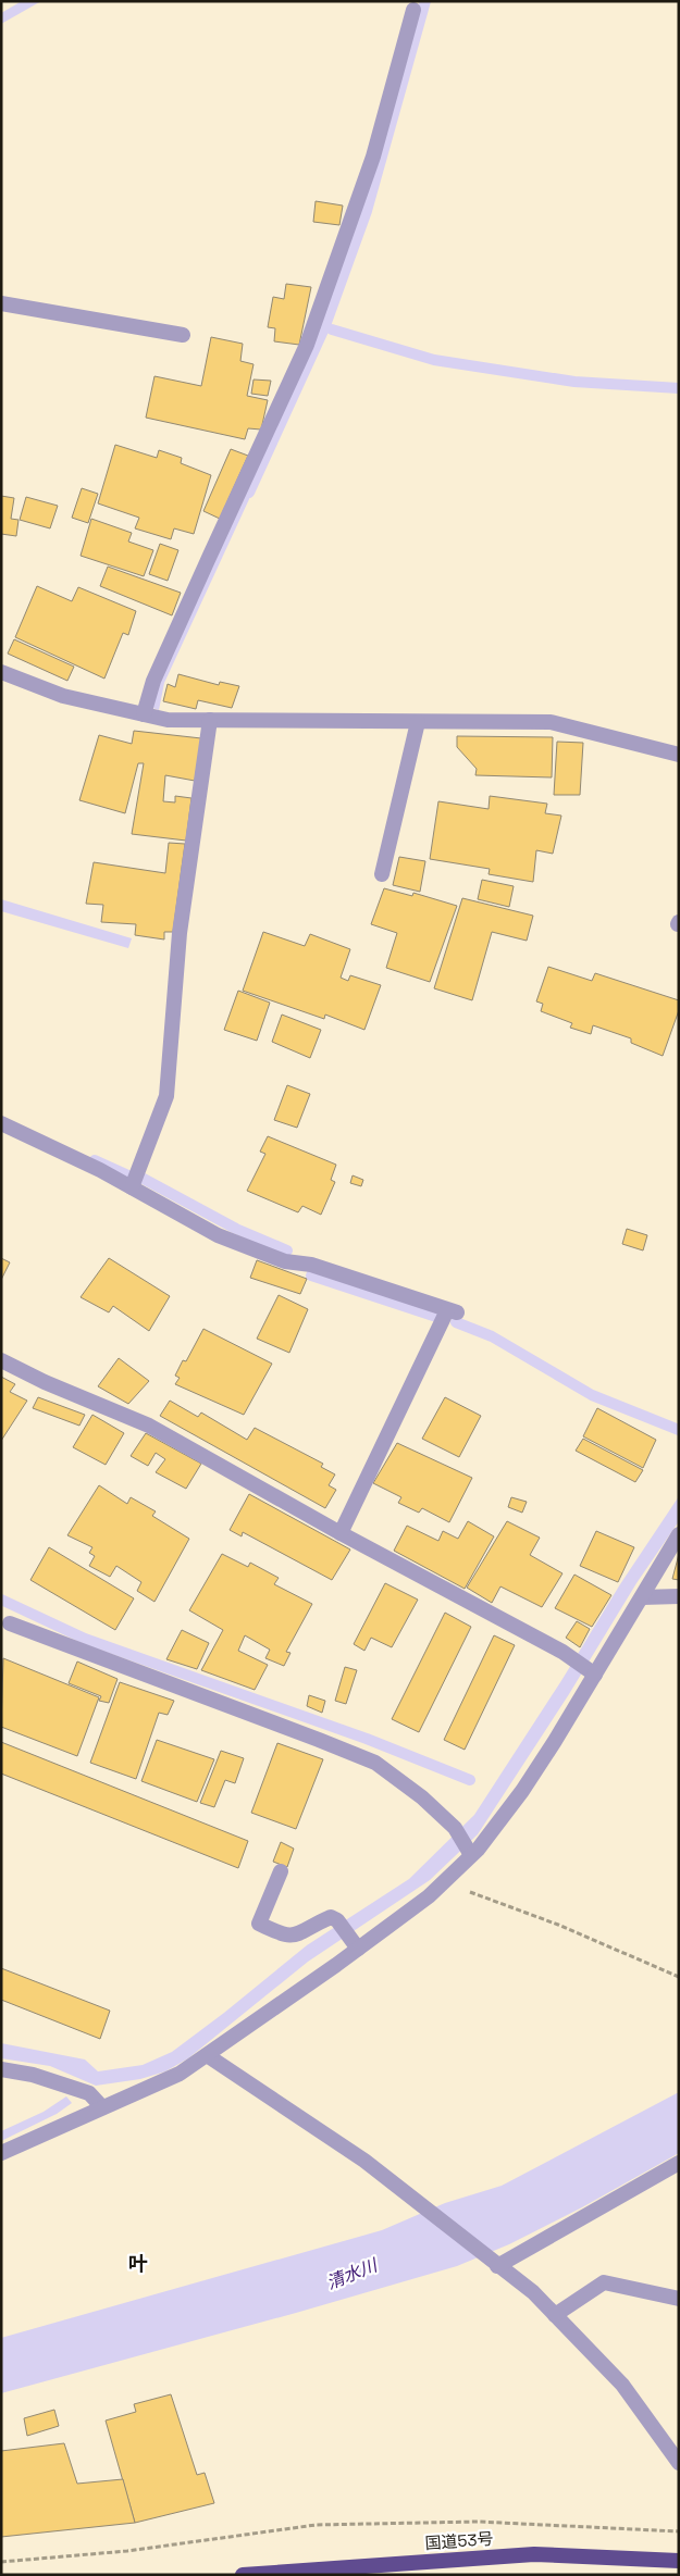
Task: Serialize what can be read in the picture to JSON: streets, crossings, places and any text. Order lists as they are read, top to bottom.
{
  "streets": {
    "highway": ["国道53号"]
  },
  "districts": ["叶"],
  "water": ["清水川"]
}
